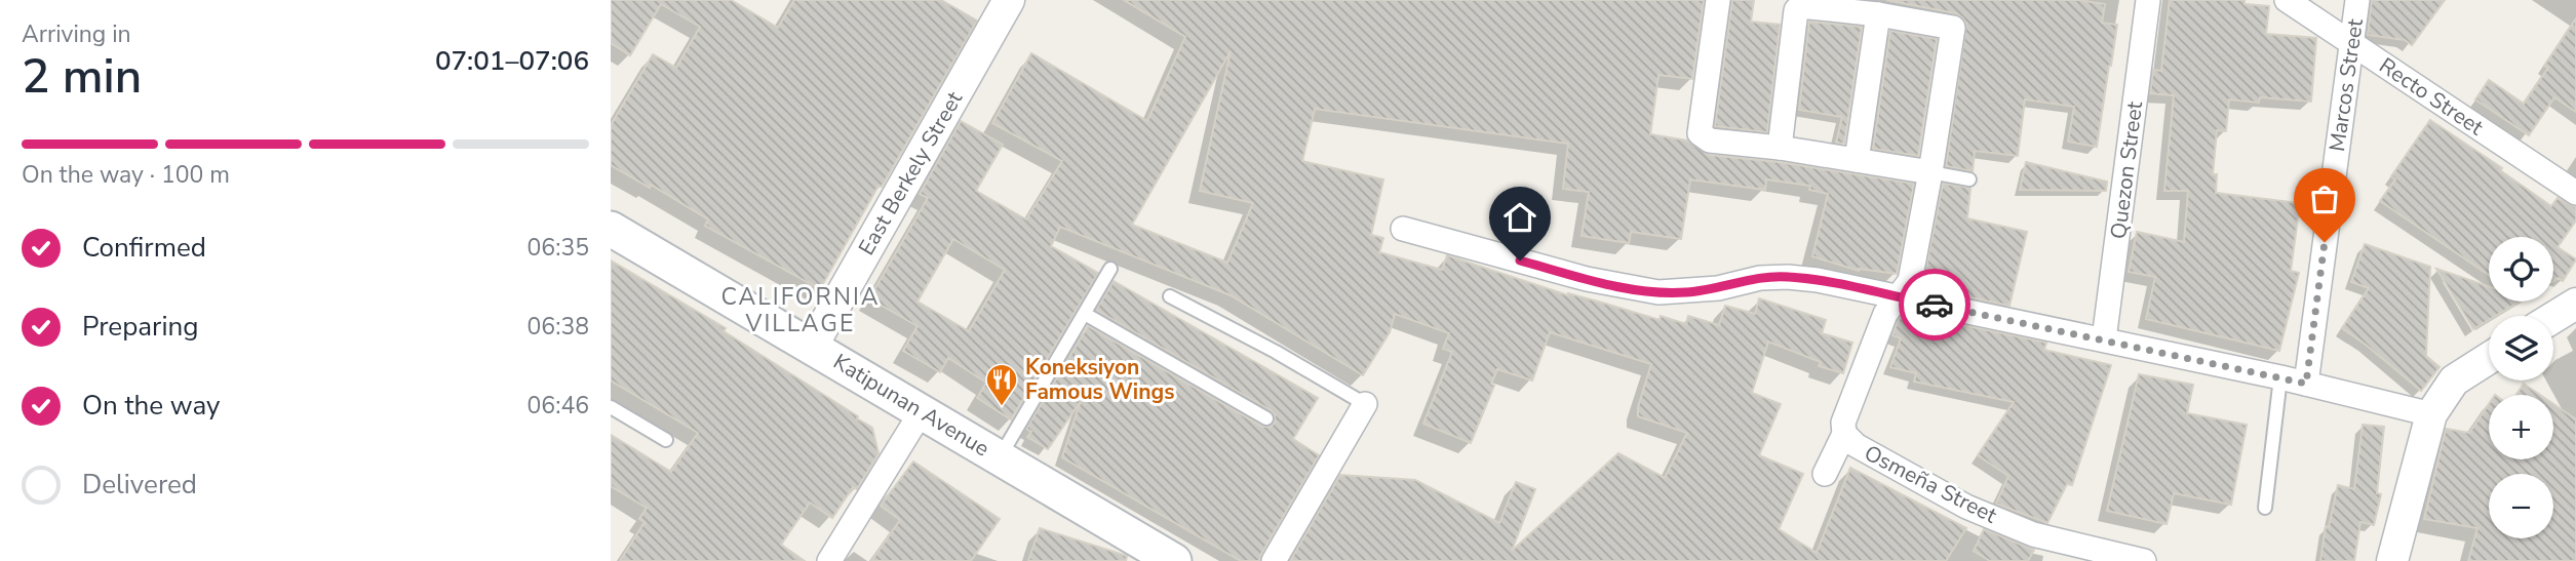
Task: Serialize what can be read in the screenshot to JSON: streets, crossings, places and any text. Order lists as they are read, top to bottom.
{
  "streets": {
    "main road": ["Katipunan Avenue"],
    "street": [
      "Marcos Street",
      "Recto Street",
      "Quezon Street",
      "East Berkely Street",
      "Osmeña Street"
    ]
  },
  "crossings": [
    ["Marcos Street", "Recto Street"],
    ["East Berkely Street", "Katipunan Avenue"]
  ],
  "districts": ["CALIFORNIA VILLAGE"],
  "places": {
    "restaurant": ["Koneksiyon Famous Wings"]
  },
  "page": {
    "heading": ["2 min", "Arriving in", "07:01–07:06"],
    "bar": "On the way · 100 m",
    "list": [
      ["Confirmed", "06:35"],
      ["Preparing", "06:38"],
      ["On the way", "06:46"],
      "Delivered"
    ],
    "map_buttons": ["+", "−"]
  }
}
